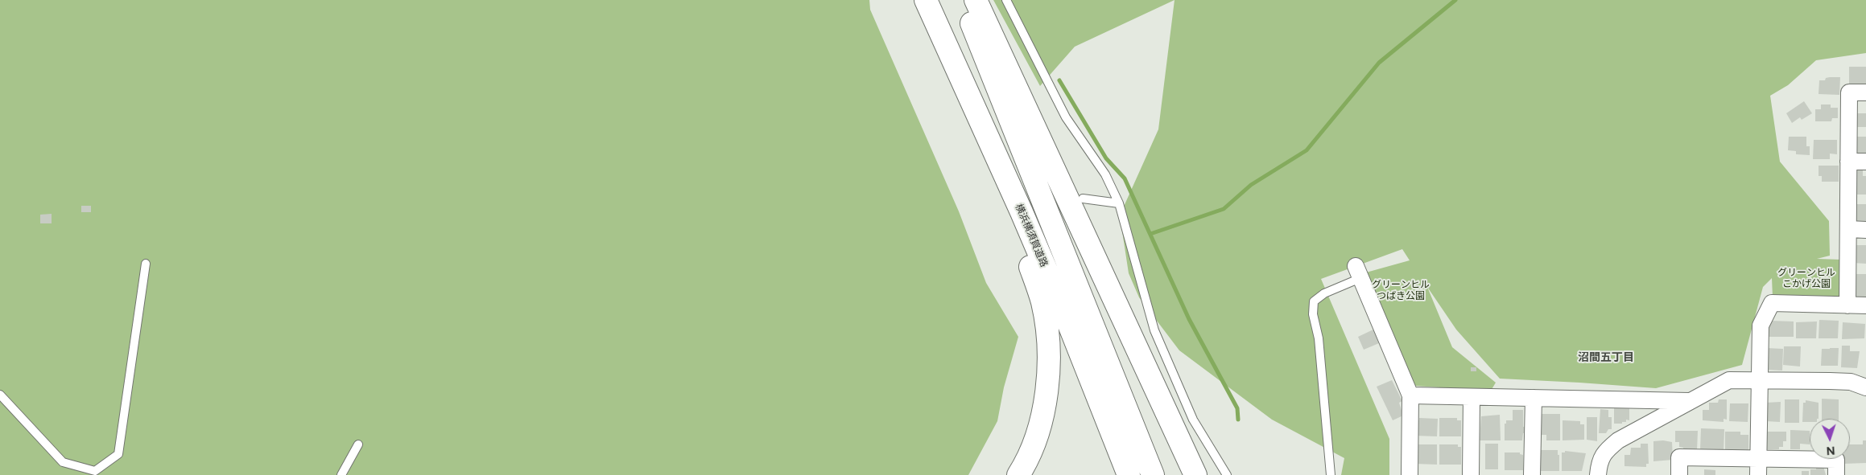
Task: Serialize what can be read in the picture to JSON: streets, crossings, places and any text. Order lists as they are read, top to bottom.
{
  "streets": {
    "highway": ["横浜横須賀道路"]
  },
  "districts": ["沼間五丁目"],
  "parks": ["グリーンヒル こかげ公園", "グリーンヒル つばき公園"],
  "north": "bottom"
}
